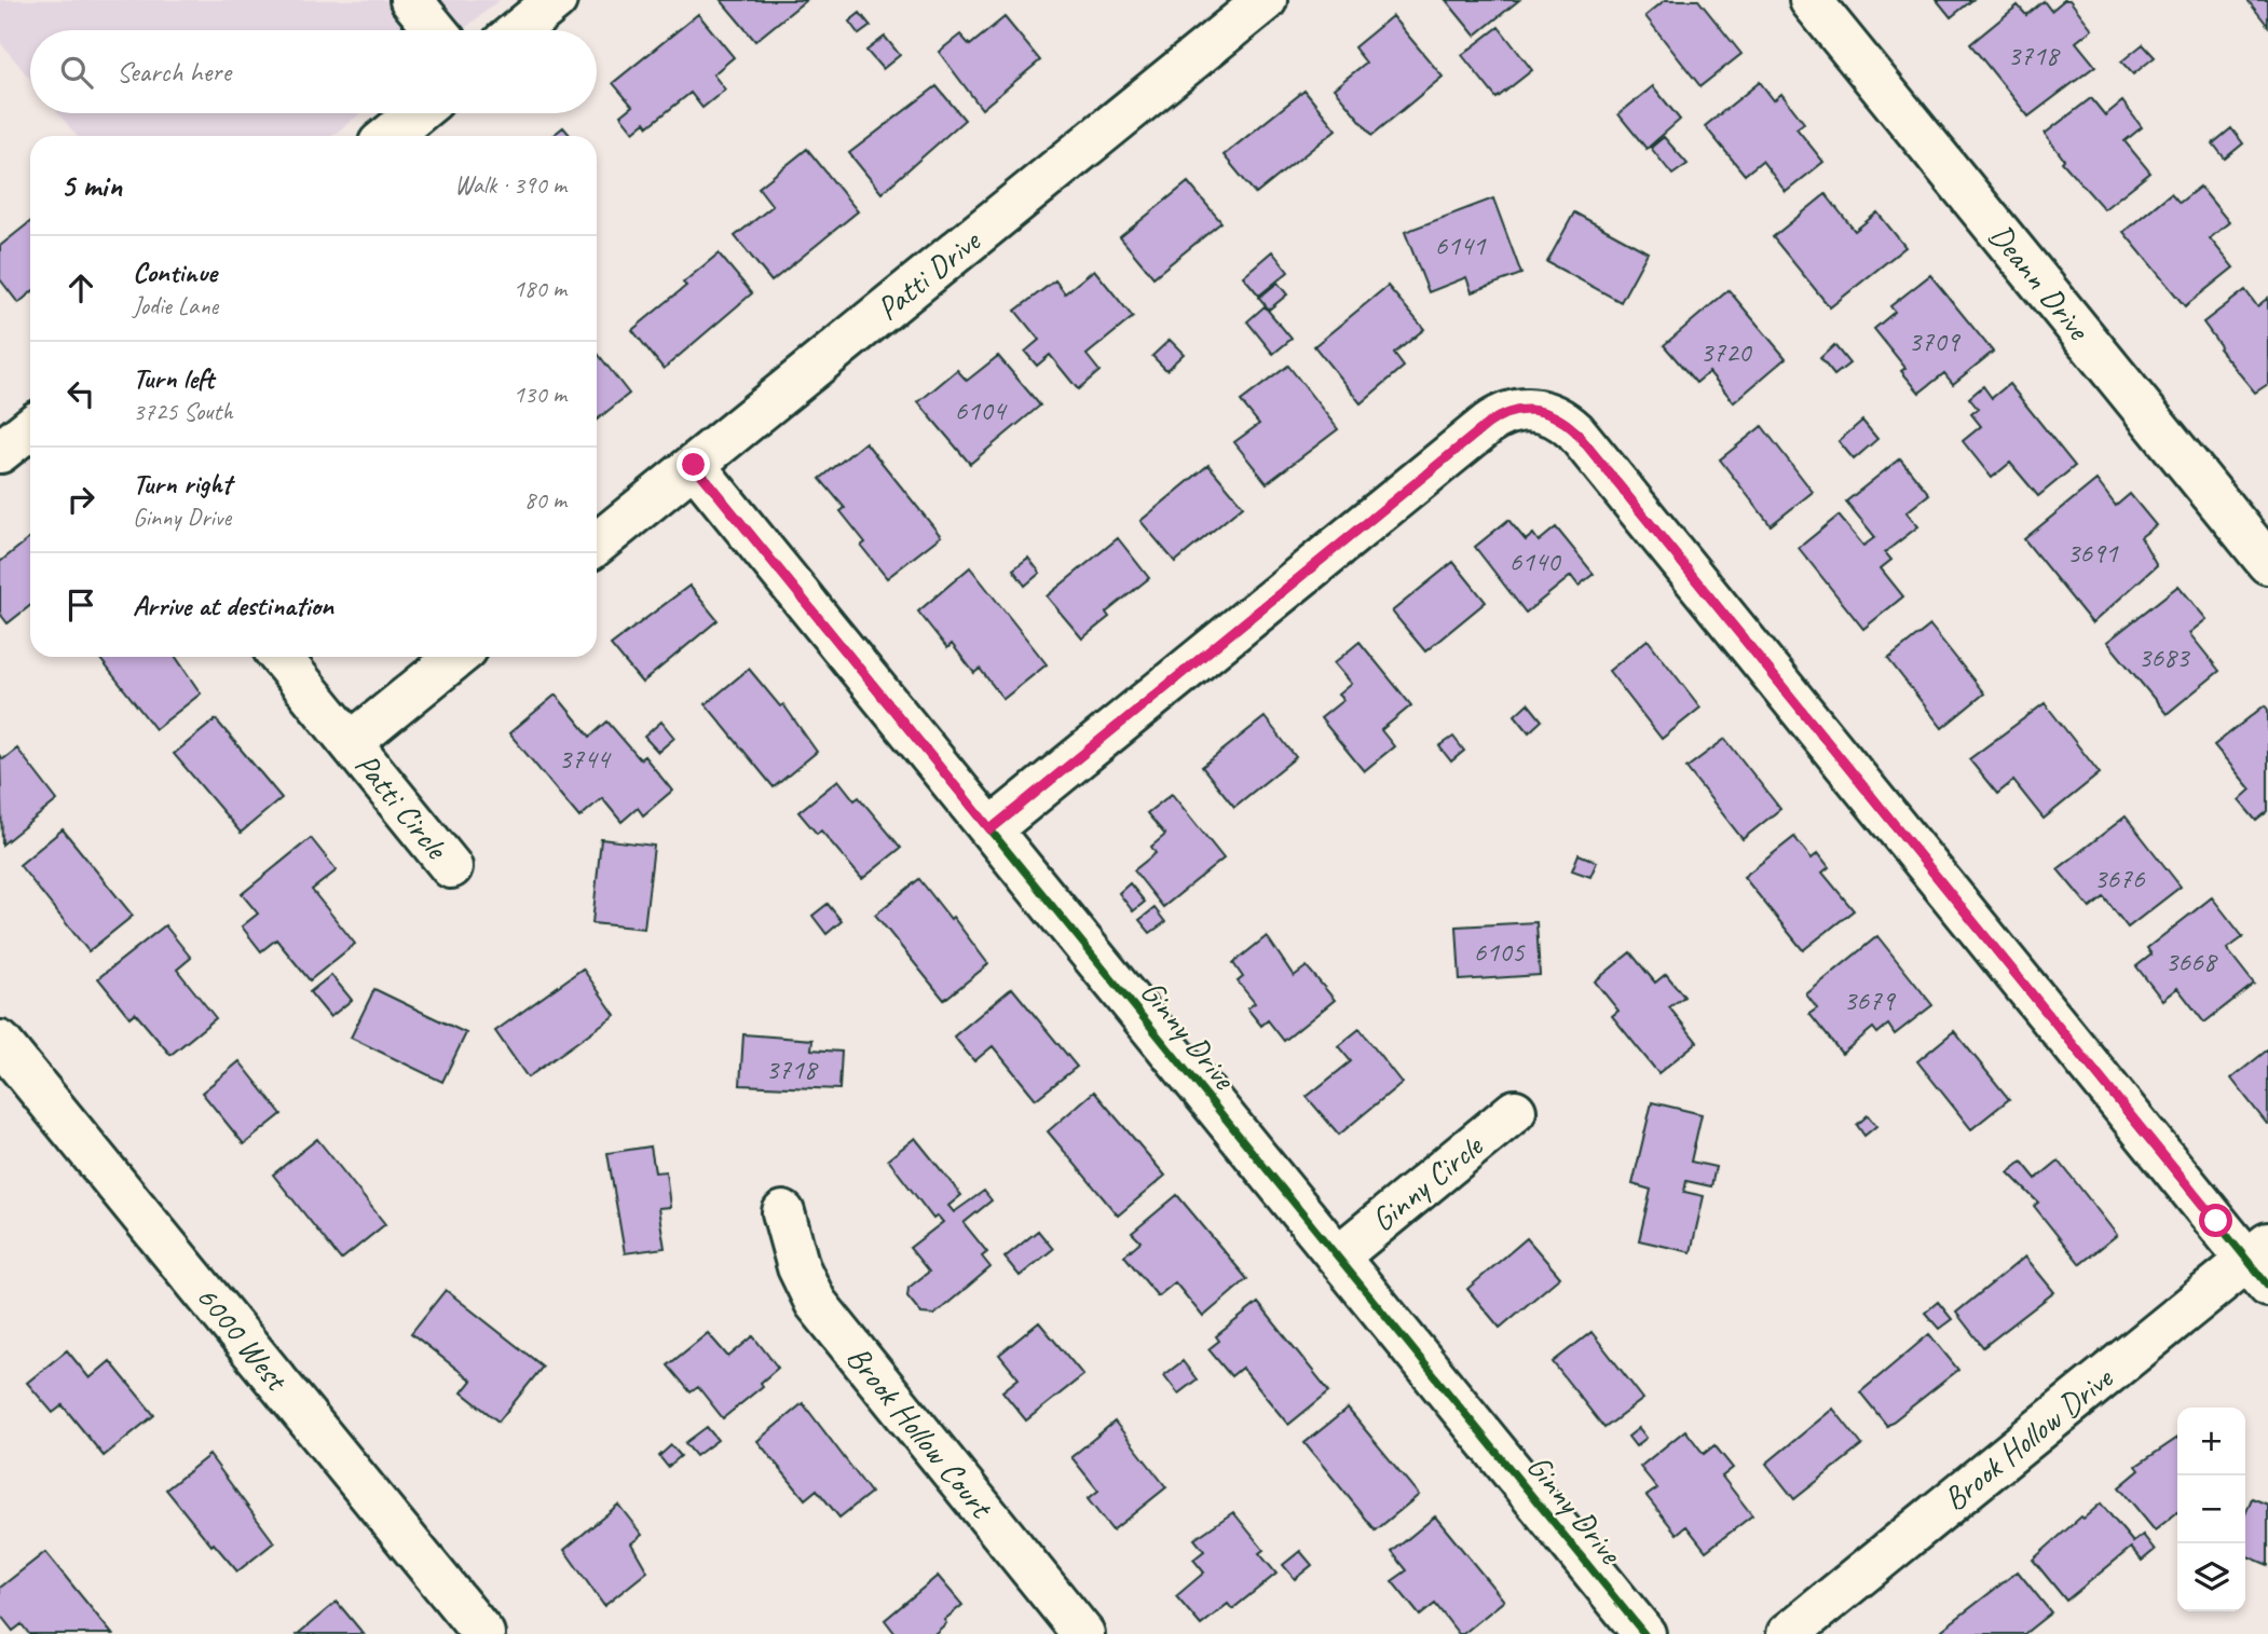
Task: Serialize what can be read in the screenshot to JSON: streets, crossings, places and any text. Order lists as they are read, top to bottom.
{
  "streets": {
    "street": [
      "Patti Drive",
      "Deann Drive",
      "Patti Circle",
      "Ginny Drive",
      "Ginny Circle",
      "6000 West",
      "Brook Hollow Court",
      "Brook Hollow Drive"
    ]
  },
  "crossings": [
    ["Patti Drive", "Ginny Drive"],
    ["Ginny Drive", "Ginny Circle"]
  ],
  "house_numbers": [
    "3718",
    "6141",
    "3709",
    "3720",
    "6104",
    "3691",
    "6140",
    "3683",
    "3744",
    "3676",
    "6105",
    "3668",
    "3679",
    "3718"
  ],
  "page": {
    "search": "Search here",
    "heading": ["5 min", "Walk · 390 m"],
    "list": [
      ["Continue", "Jodie Lane", "180 m"],
      ["Turn left", "3725 South", "130 m"],
      ["Turn right", "Ginny Drive", "80 m"],
      "Arrive at destination"
    ],
    "map_buttons": ["+", "−"]
  }
}
